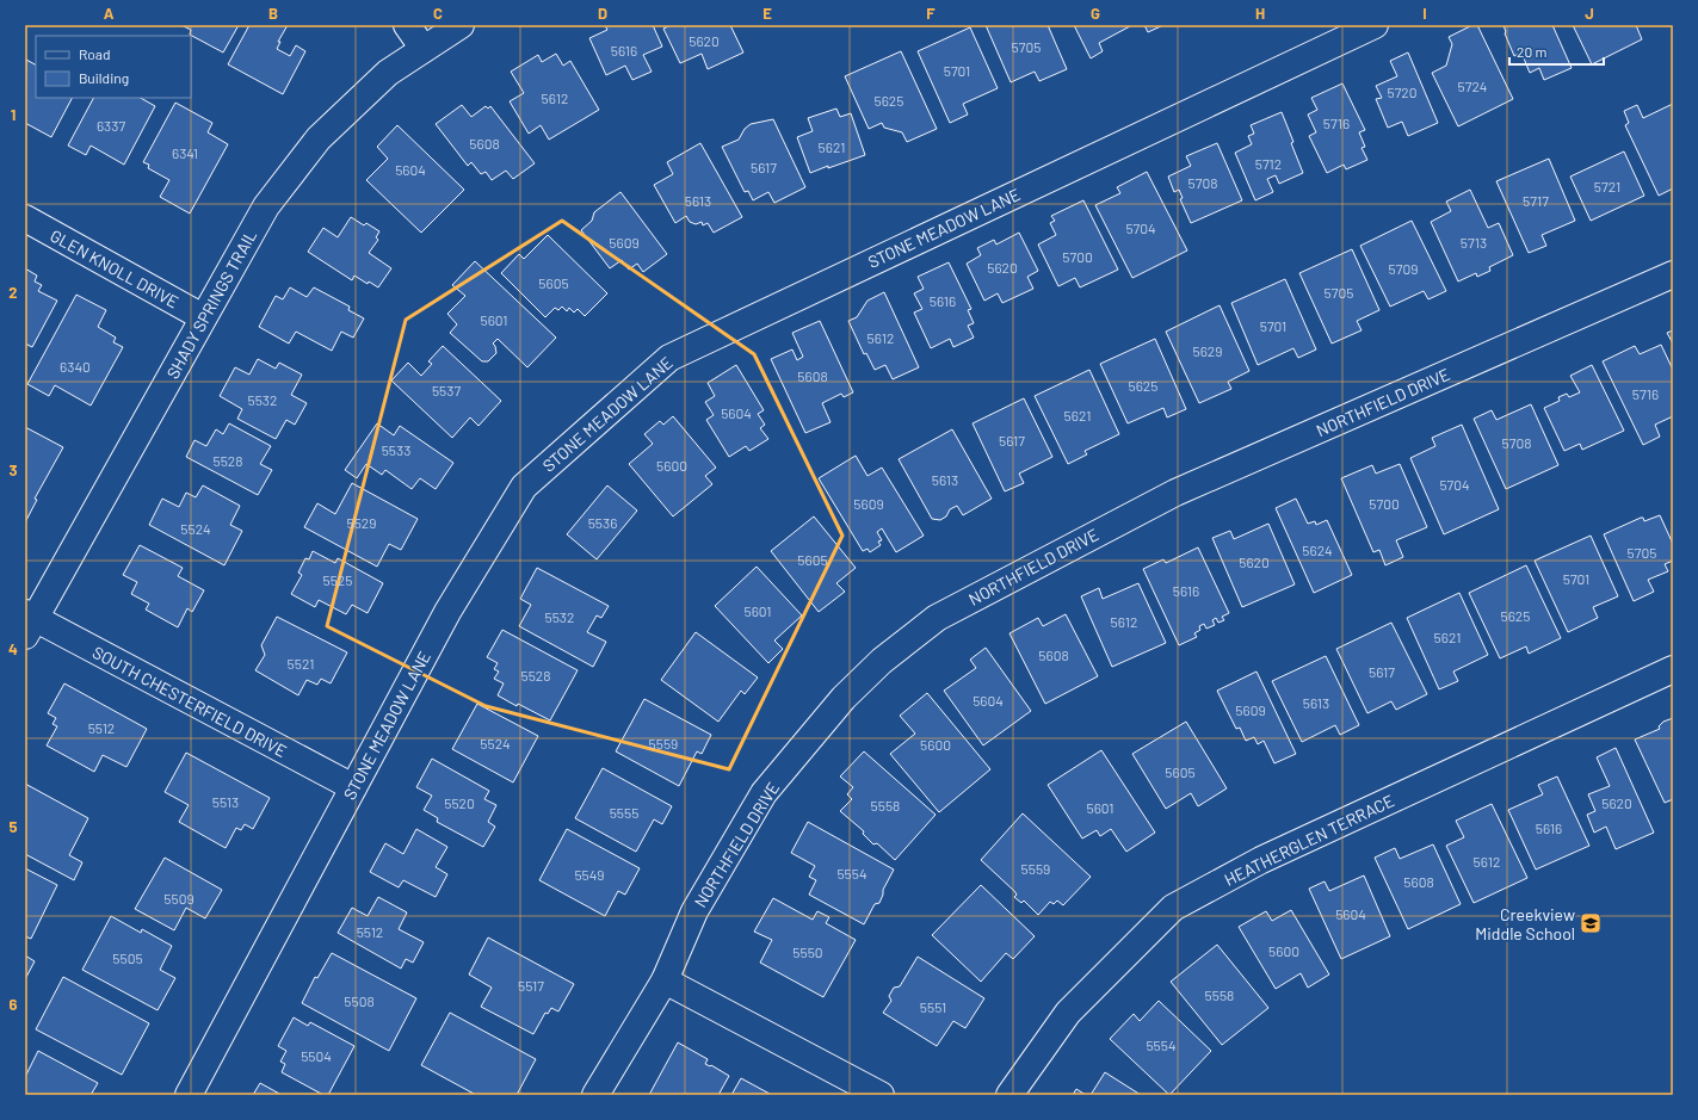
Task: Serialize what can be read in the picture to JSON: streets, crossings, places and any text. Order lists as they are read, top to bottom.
{
  "streets": {
    "street": [
      "STONE MEADOW LANE",
      "GLEN KNOLL DRIVE",
      "SHADY SPRINGS TRAIL",
      "NORTHFIELD DRIVE",
      "SOUTH CHESTERFIELD DRIVE",
      "HEATHERGLEN TERRACE"
    ]
  },
  "crossings": [
    ["STONE MEADOW LANE", "SOUTH CHESTERFIELD DRIVE"],
    ["GLEN KNOLL DRIVE", "SHADY SPRINGS TRAIL"],
    ["SHADY SPRINGS TRAIL", "SOUTH CHESTERFIELD DRIVE"]
  ],
  "places": {
    "school or university": ["Creekview Middle School"]
  },
  "house_numbers": [
    "5620",
    "5705",
    "5616",
    "5701",
    "5724",
    "5720",
    "5612",
    "5625",
    "5716",
    "6337",
    "5608",
    "5621",
    "6341",
    "5712",
    "5617",
    "5604",
    "5708",
    "5721",
    "5613",
    "5717",
    "5704",
    "5609",
    "5713",
    "5700",
    "5620",
    "5709",
    "5605",
    "5705",
    "5616",
    "5601",
    "5701",
    "5612",
    "5629",
    "6340",
    "5608",
    "5625",
    "5537",
    "5716",
    "5532",
    "5604",
    "5621",
    "5617",
    "5708",
    "5533",
    "5528",
    "5600",
    "5613",
    "5704",
    "5609",
    "5700",
    "5529",
    "5536",
    "5524",
    "5624",
    "5705",
    "5605",
    "5620",
    "5701",
    "5525",
    "5616",
    "5601",
    "5625",
    "5532",
    "5612",
    "5621",
    "5608",
    "5521",
    "5617",
    "5528",
    "5604",
    "5613",
    "5609",
    "5512",
    "5524",
    "5559",
    "5600",
    "5605",
    "5513",
    "5520",
    "5620",
    "5558",
    "5601",
    "5555",
    "5616",
    "5612",
    "5559",
    "5554",
    "5549",
    "5608",
    "5509",
    "5604",
    "5512",
    "5600",
    "5550",
    "5505",
    "5517",
    "5558",
    "5508",
    "5551",
    "5554",
    "5504"
  ],
  "legend": ["Road", "Building"],
  "scale_bar": "20 m",
  "grid": {
    "columns": [
      "A",
      "B",
      "C",
      "D",
      "E",
      "F",
      "G",
      "H",
      "I",
      "J"
    ],
    "rows": [
      "1",
      "2",
      "3",
      "4",
      "5",
      "6"
    ]
  }
}
